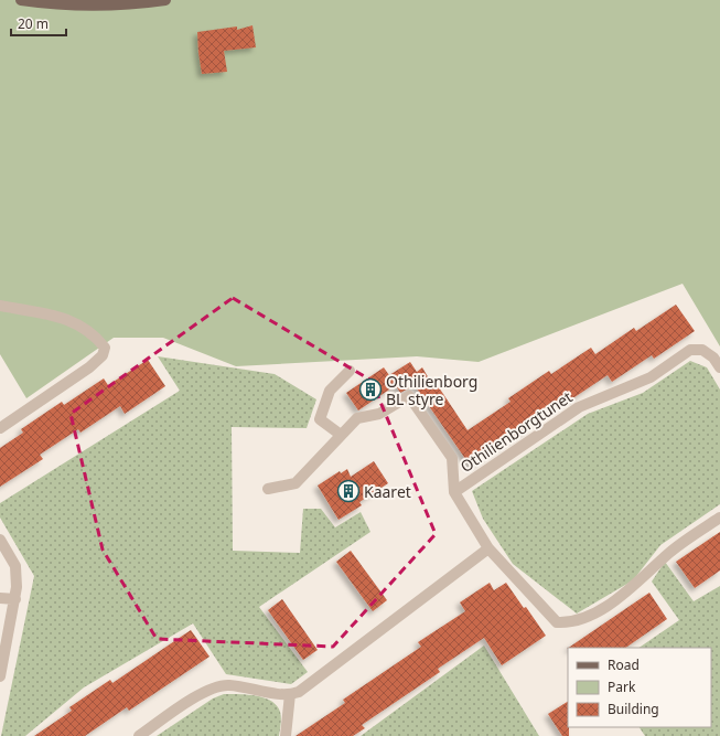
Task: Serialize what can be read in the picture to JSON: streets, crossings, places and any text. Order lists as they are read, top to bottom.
{
  "streets": {
    "street": ["Othilienborgtunet"]
  },
  "places": {
    "building": ["Othilienborg BL styre", "Kaaret"]
  },
  "legend": ["Road", "Park", "Building"],
  "scale_bar": "20 m"
}
